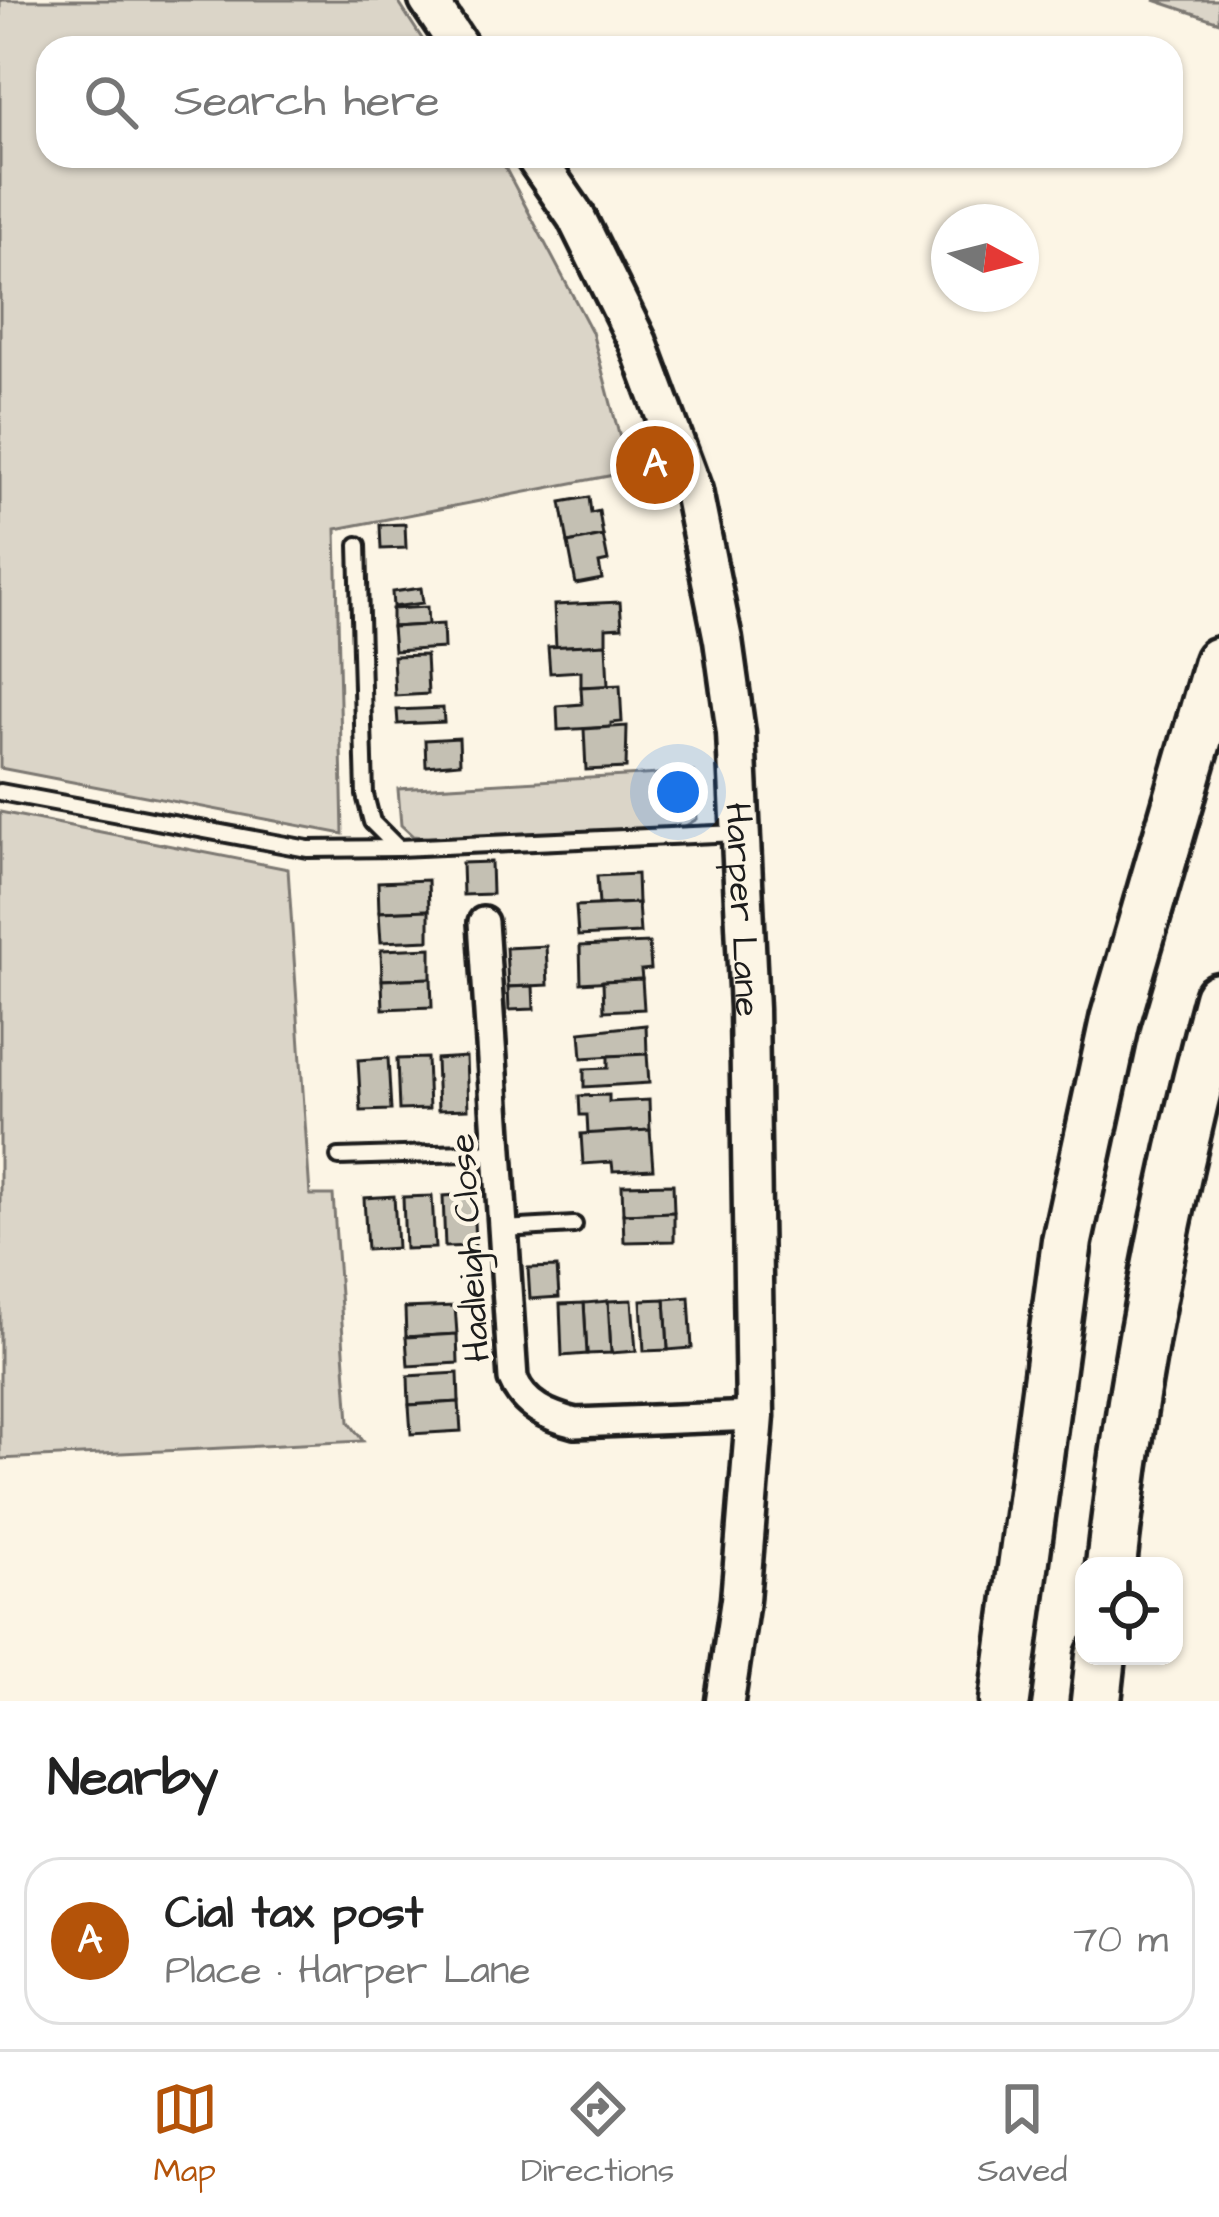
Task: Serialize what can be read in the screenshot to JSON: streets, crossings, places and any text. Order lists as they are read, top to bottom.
{
  "streets": {
    "main road": ["Harper Lane"],
    "street": ["Hadleigh Close"]
  },
  "crossings": [
    ["Harper Lane", "Hadleigh Close"]
  ],
  "north": "right",
  "page": {
    "search": "Search here",
    "pins": "A",
    "heading": "Nearby",
    "list": [
      {
        "mark": "A",
        "name": "Cial tax post",
        "note": "Place · Harper Lane",
        "value": "70 m"
      }
    ],
    "nav": ["Map", "Directions", "Saved"]
  }
}
